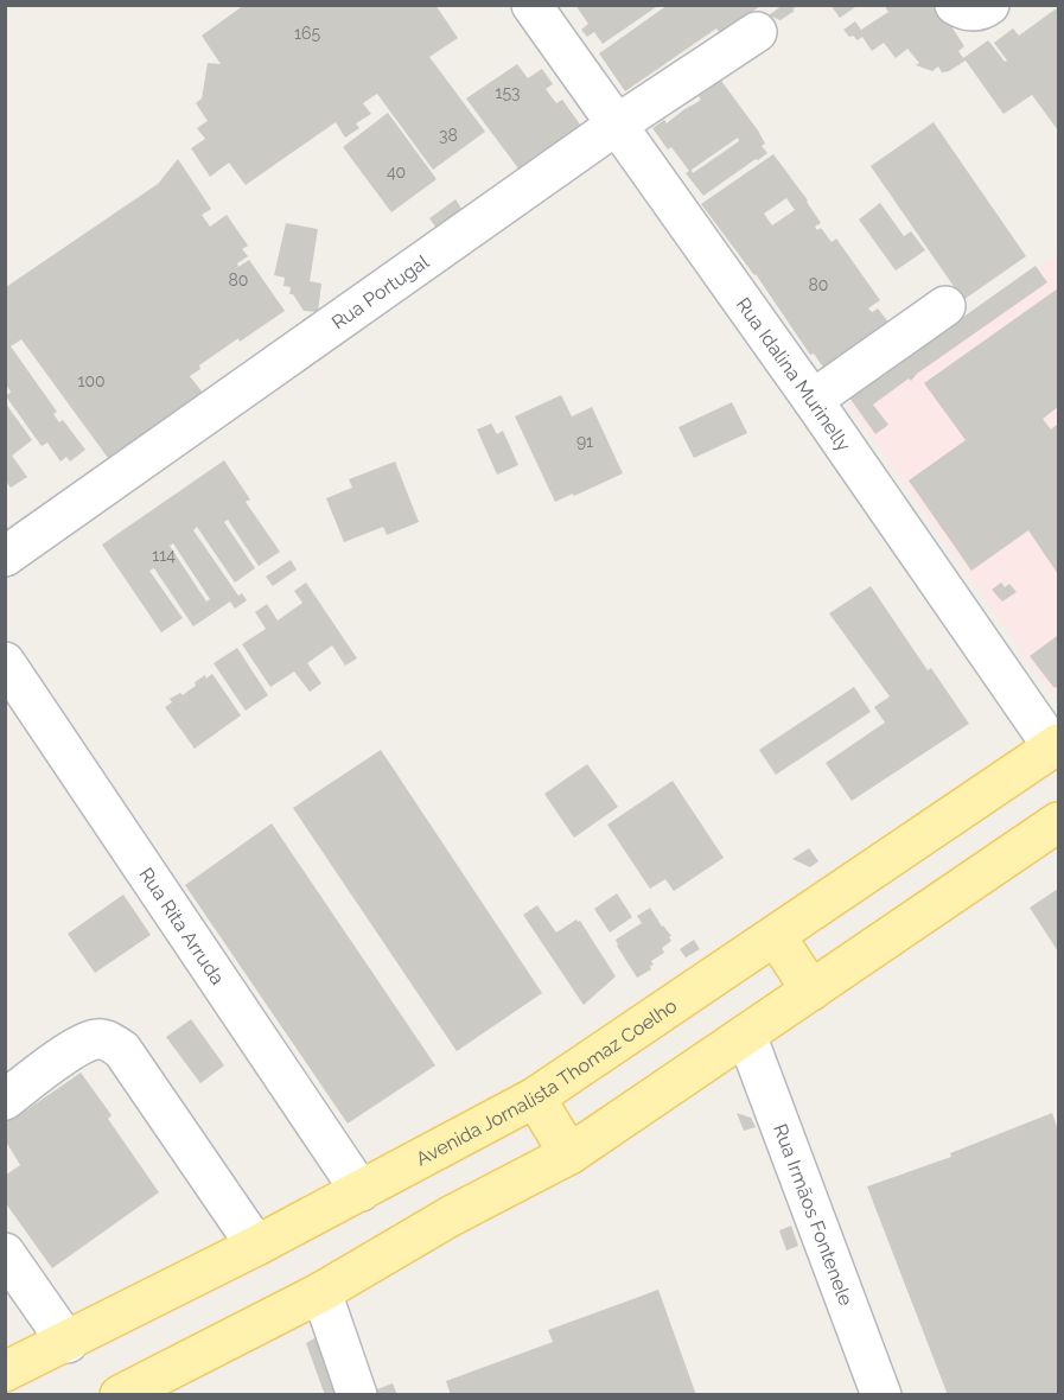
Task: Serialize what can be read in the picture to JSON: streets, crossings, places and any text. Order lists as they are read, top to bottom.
{
  "streets": {
    "main road": ["Avenida Jornalista Thomaz Coelho"],
    "street": [
      "Rua Portugal",
      "Rua Idalina Murinelly",
      "Rua Rita Arruda",
      "Rua Irmãos Fontenele"
    ]
  },
  "crossings": [
    ["Rua Portugal", "Rua Idalina Murinelly"],
    ["Rua Idalina Murinelly", "Avenida Jornalista Thomaz Coelho"],
    ["Rua Rita Arruda", "Avenida Jornalista Thomaz Coelho"]
  ],
  "house_numbers": [
    "165",
    "153",
    "38",
    "40",
    "80",
    "80",
    "100",
    "91",
    "114"
  ]
}
